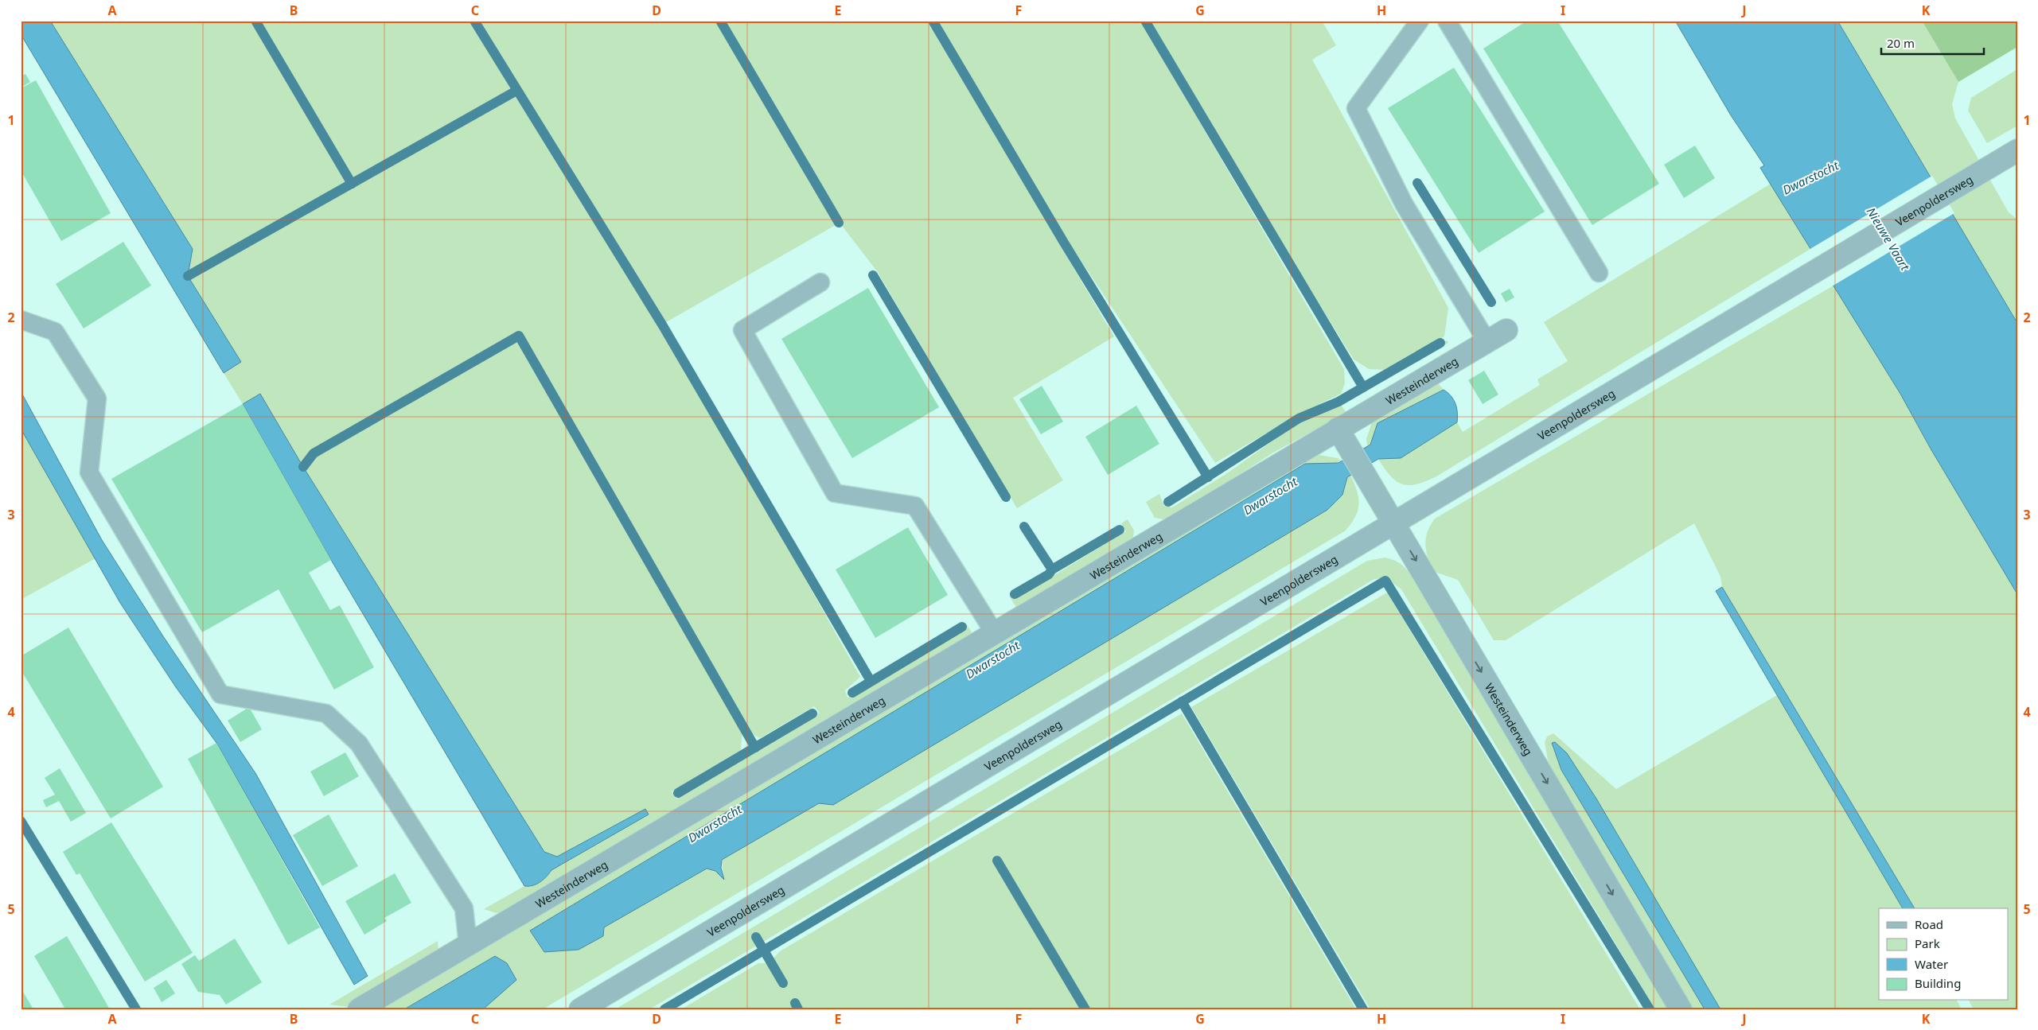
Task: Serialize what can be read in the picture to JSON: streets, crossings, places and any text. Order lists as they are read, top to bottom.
{
  "streets": {
    "street": ["Veenpoldersweg", "Westeinderweg"]
  },
  "crossings": [
    ["Veenpoldersweg", "Westeinderweg"]
  ],
  "water": ["Dwarstocht", "Nieuwe Vaart"],
  "legend": [
    "Road",
    "Park",
    "Water",
    "Building"
  ],
  "scale_bar": "20 m",
  "grid": {
    "columns": [
      "A",
      "B",
      "C",
      "D",
      "E",
      "F",
      "G",
      "H",
      "I",
      "J",
      "K"
    ],
    "rows": [
      "1",
      "2",
      "3",
      "4",
      "5"
    ]
  }
}
